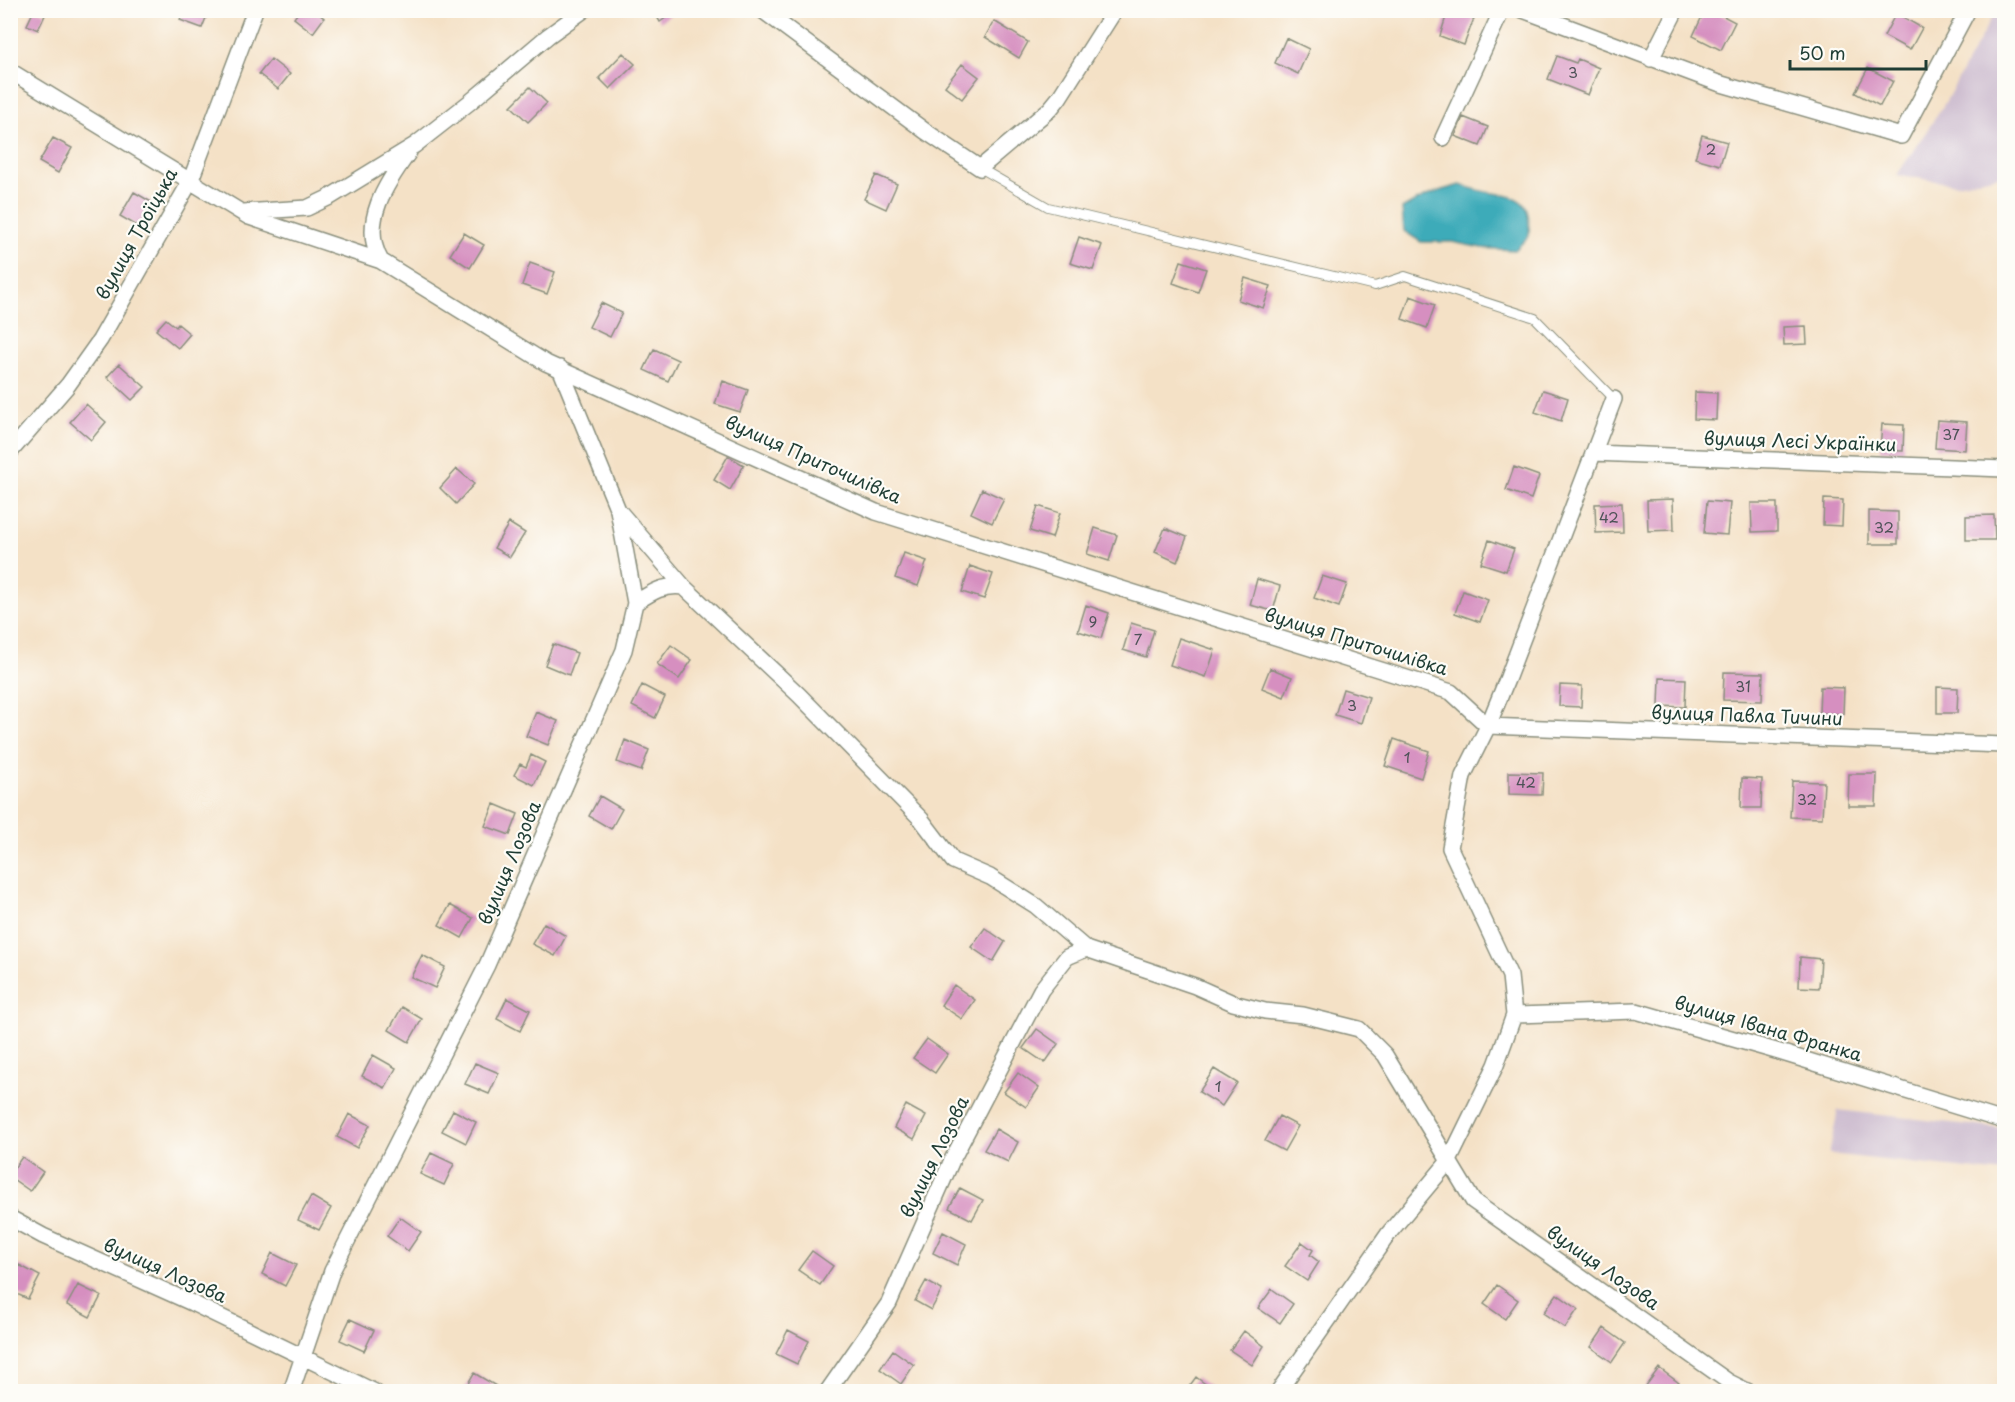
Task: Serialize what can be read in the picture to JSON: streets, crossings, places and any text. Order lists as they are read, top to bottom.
{
  "streets": {
    "street": [
      "вулиця Троїцька",
      "вулиця Лесі Українки",
      "вулиця Приточилівка",
      "вулиця Павла Тичини",
      "вулиця Лозова",
      "вулиця Івана Франка"
    ]
  },
  "crossings": [
    ["вулиця Троїцька", "вулиця Приточилівка"],
    ["вулиця Приточилівка", "вулиця Павла Тичини"],
    ["вулиця Приточилівка", "вулиця Лозова"]
  ],
  "house_numbers": [
    "3",
    "2",
    "37",
    "42",
    "32",
    "9",
    "7",
    "31",
    "3",
    "1",
    "42",
    "32",
    "1"
  ],
  "scale_bar": "50 m"
}
